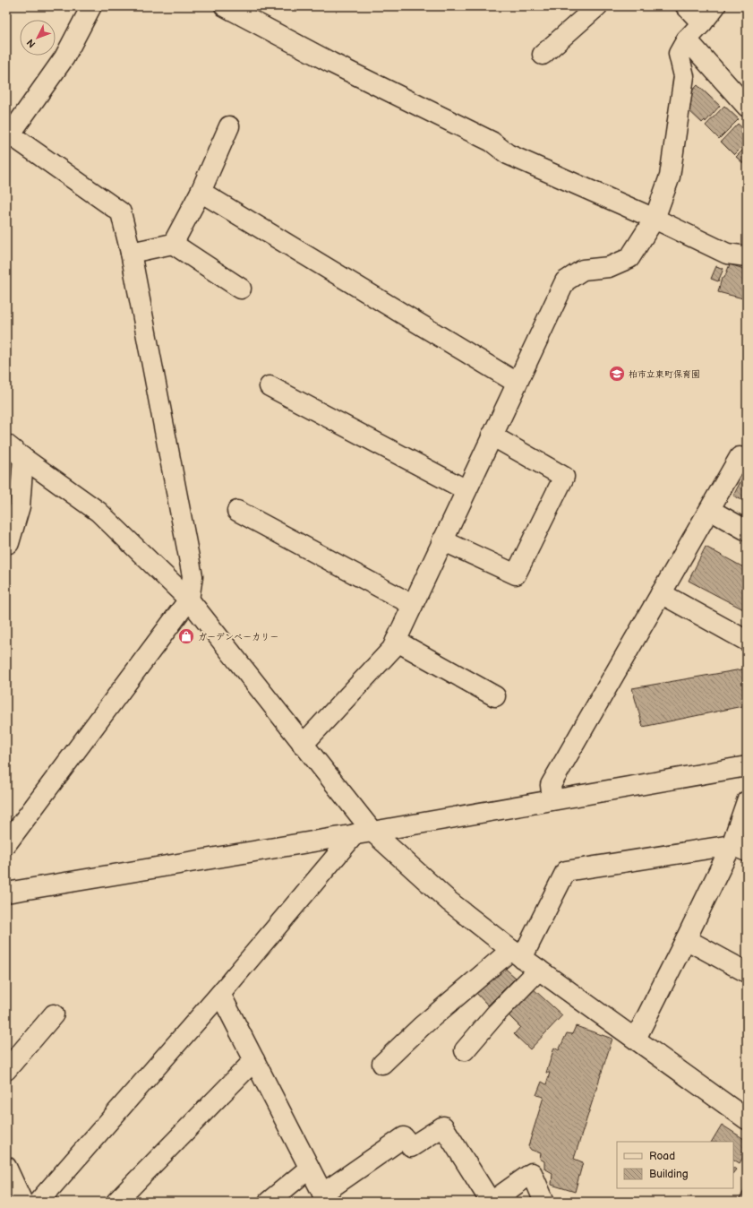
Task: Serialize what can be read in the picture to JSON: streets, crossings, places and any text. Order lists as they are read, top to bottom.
{
  "places": {
    "school or university": ["柏市立東町保育園"],
    "shop": ["ガーデンベーカリー"]
  },
  "legend": ["Road", "Building"],
  "north": "bottom left"
}
